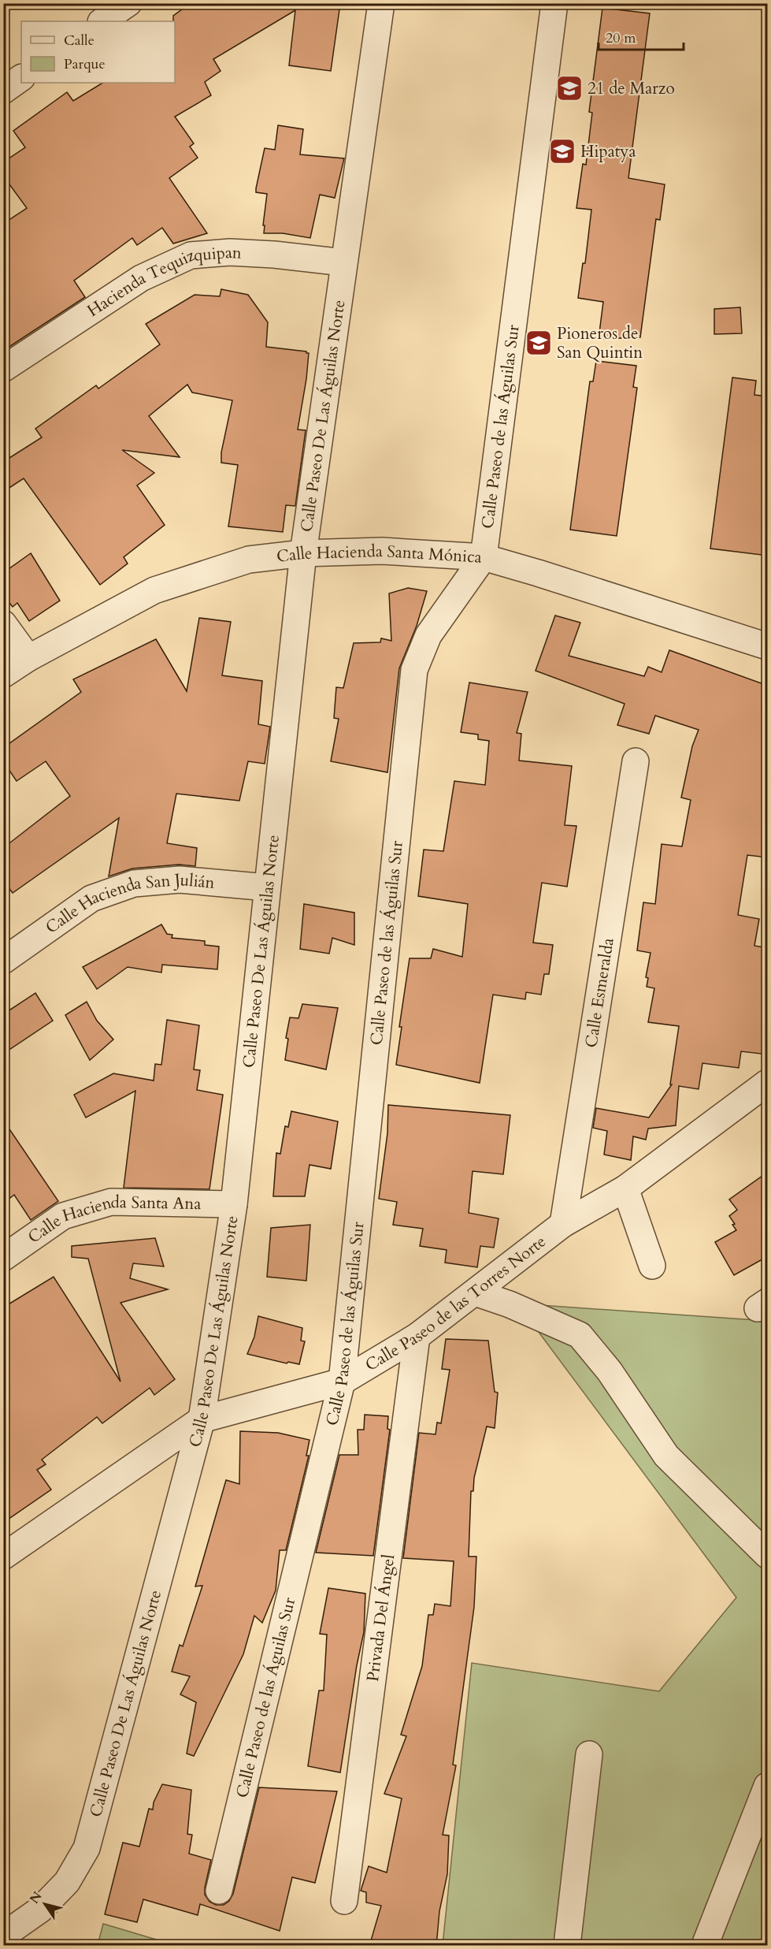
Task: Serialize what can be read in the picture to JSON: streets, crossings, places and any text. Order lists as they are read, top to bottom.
{
  "streets": {
    "street": [
      "Hacienda Tequizquipan",
      "Calle Paseo De Las Águilas Norte",
      "Calle Paseo de las Águilas Sur",
      "Calle Hacienda Santa Mónica",
      "Calle Hacienda San Julián",
      "Calle Esmeralda",
      "Calle Hacienda Santa Ana",
      "Calle Paseo de las Torres Norte",
      "Privada Del Ángel"
    ]
  },
  "crossings": [
    ["Hacienda Tequizquipan", "Calle Paseo De Las Águilas Norte"],
    ["Calle Paseo De Las Águilas Norte", "Calle Hacienda Santa Mónica"],
    ["Calle Paseo De Las Águilas Norte", "Calle Hacienda San Julián"],
    ["Calle Paseo De Las Águilas Norte", "Calle Hacienda Santa Ana"],
    ["Calle Paseo De Las Águilas Norte", "Calle Paseo de las Torres Norte"],
    ["Calle Paseo de las Águilas Sur", "Calle Hacienda Santa Mónica"],
    ["Calle Paseo de las Águilas Sur", "Calle Paseo de las Torres Norte"],
    ["Calle Esmeralda", "Calle Paseo de las Torres Norte"],
    ["Calle Paseo de las Torres Norte", "Privada Del Ángel"]
  ],
  "places": {
    "school or university": ["21 de Marzo", "Hipatya", "Pioneros de San Quintin"]
  },
  "legend": ["Calle", "Parque"],
  "scale_bar": "20 m",
  "north": "top left"
}
